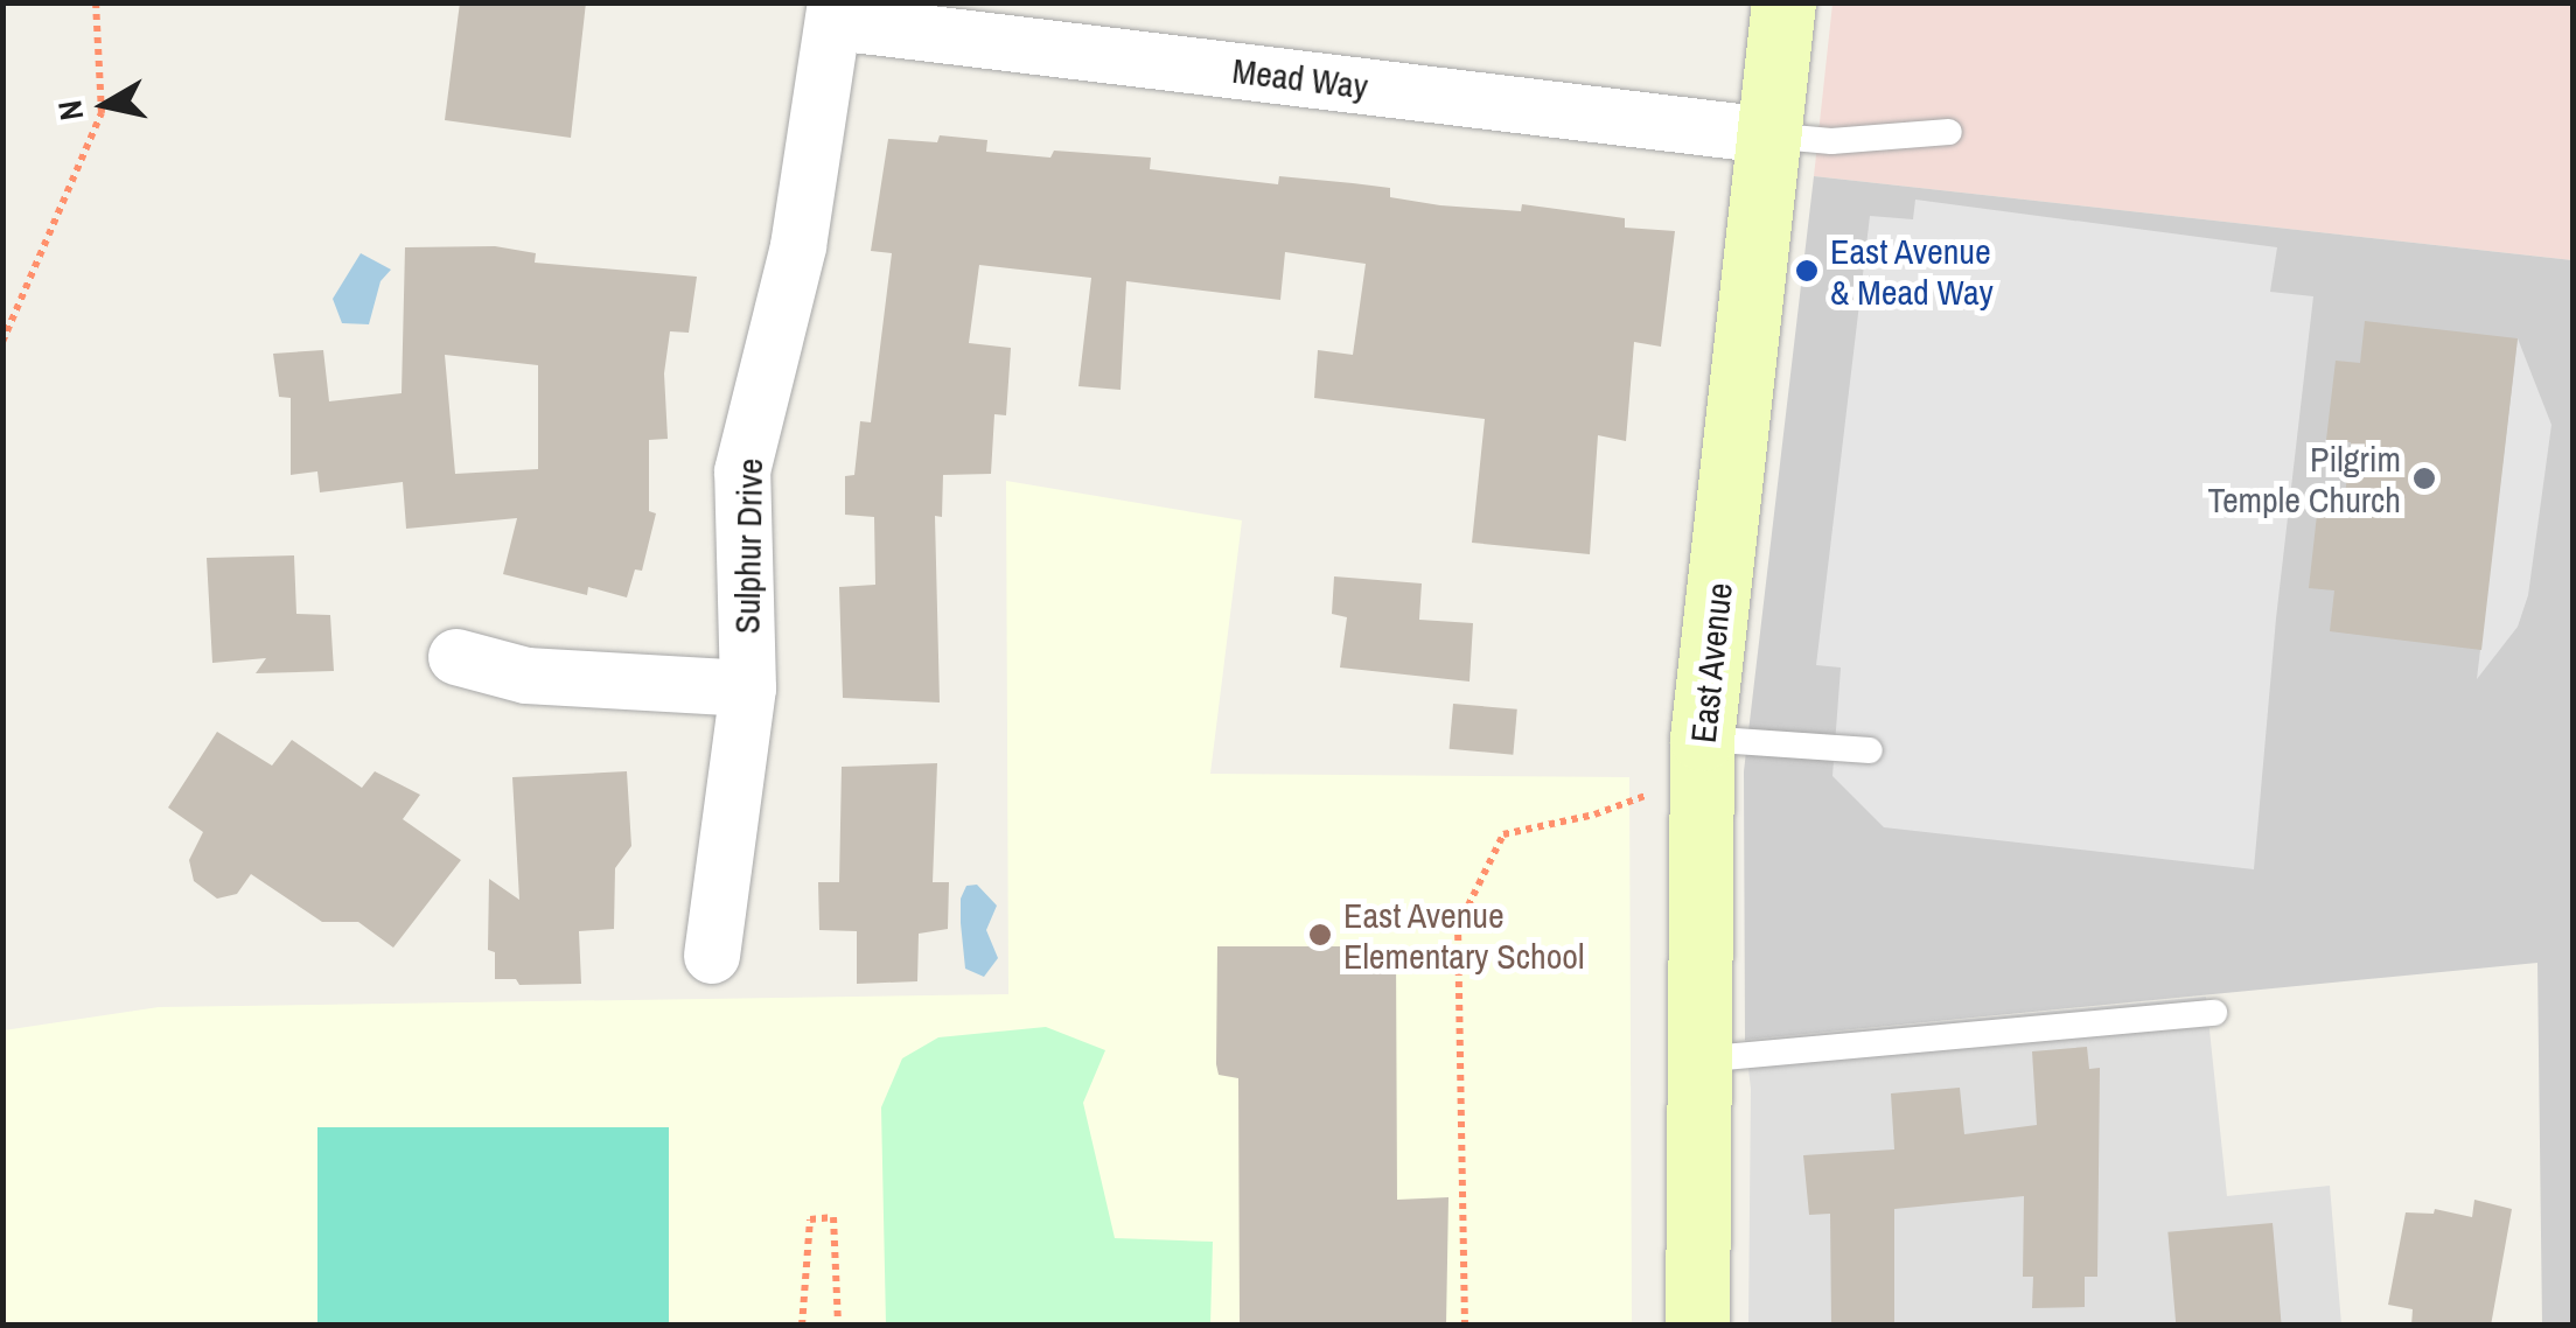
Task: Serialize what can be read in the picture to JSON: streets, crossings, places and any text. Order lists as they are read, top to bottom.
{
  "streets": {
    "street": ["Mead Way", "Sulphur Drive", "East Avenue"]
  },
  "crossings": [
    ["Mead Way", "Sulphur Drive"],
    ["Mead Way", "East Avenue"]
  ],
  "places": ["East Avenue & Mead Way", "Pilgrim Temple Church", "East Avenue Elementary School"],
  "north": "left"
}
